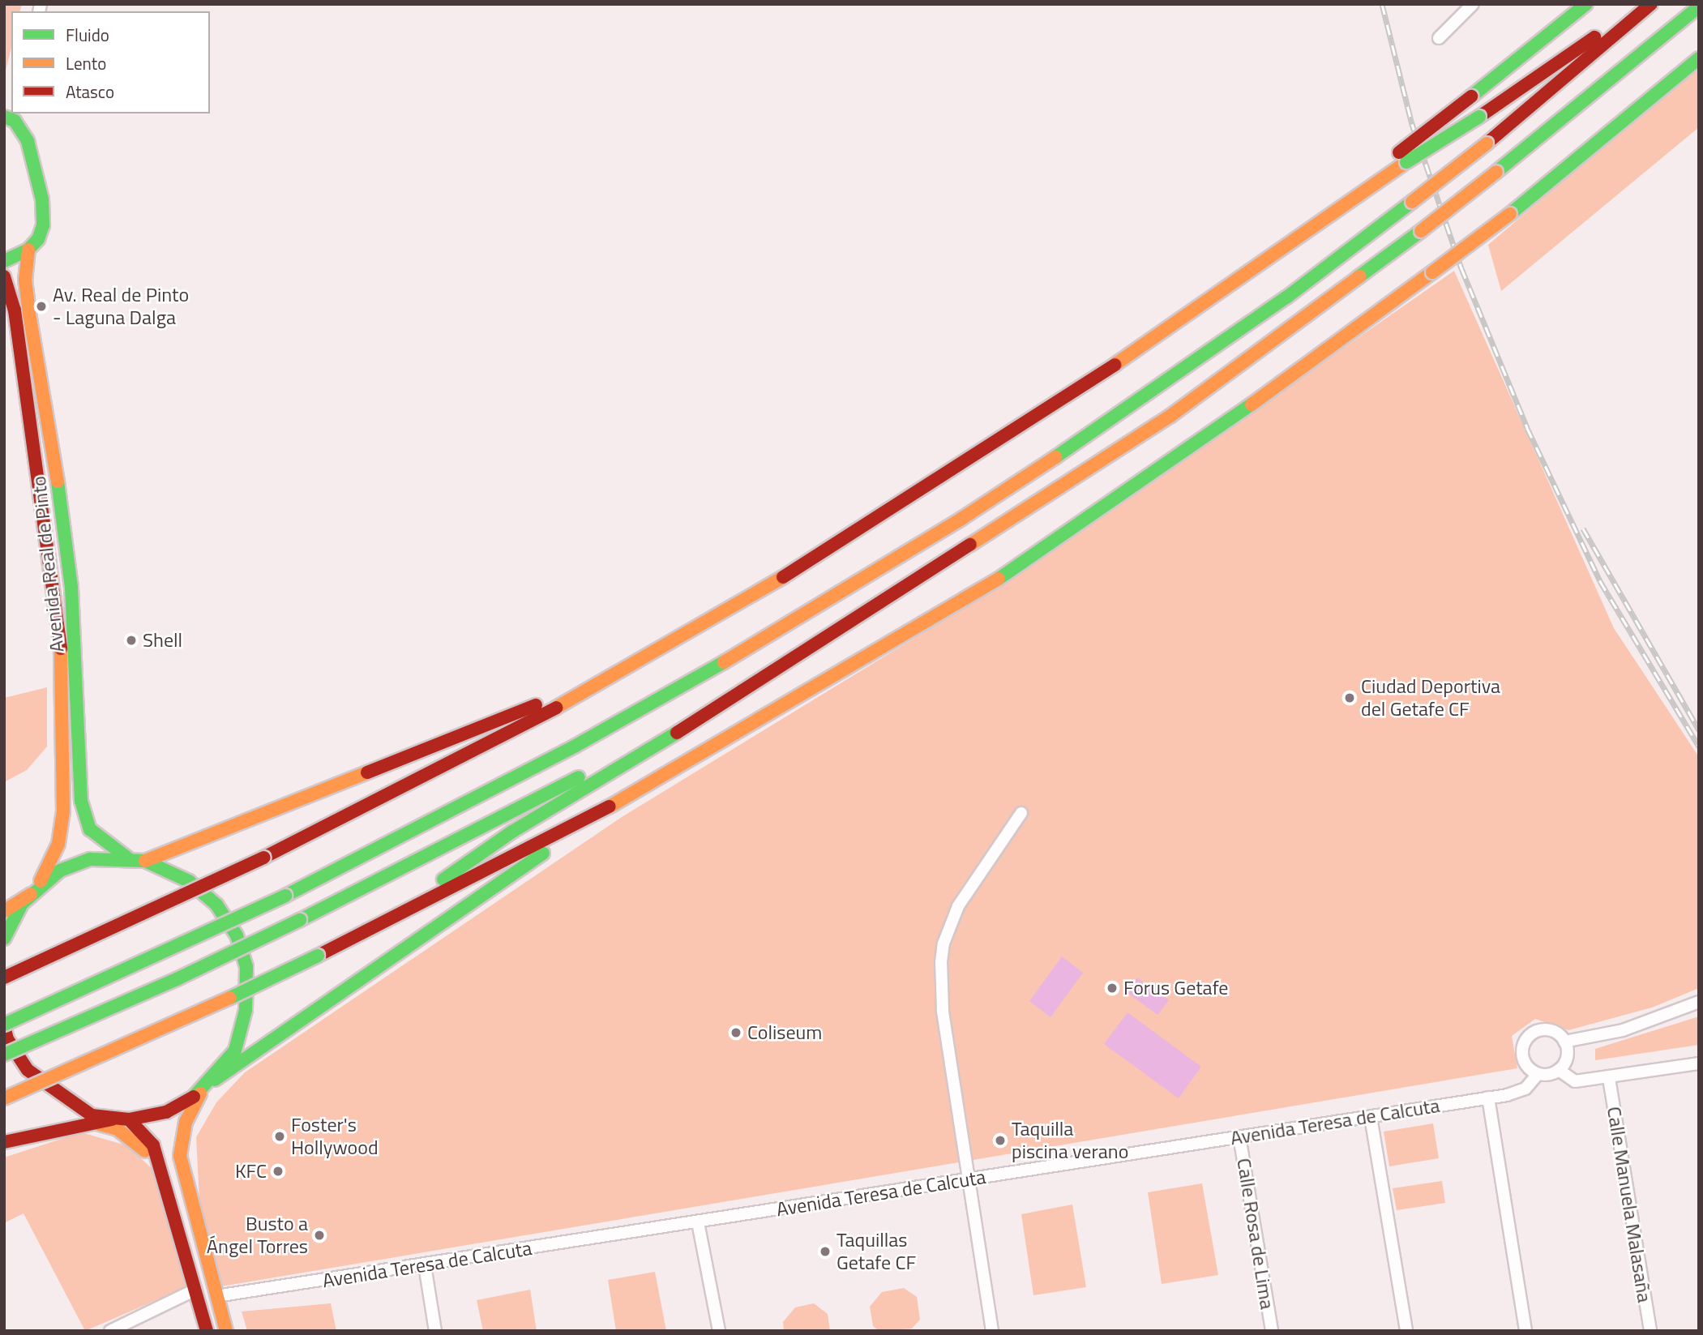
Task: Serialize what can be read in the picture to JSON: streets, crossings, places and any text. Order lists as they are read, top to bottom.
{
  "streets": {
    "main road": ["Avenida Real de Pinto"],
    "street": ["Avenida Teresa de Calcuta", "Calle Manuela Malasaña", "Calle Rosa de Lima"]
  },
  "crossings": [
    ["Avenida Teresa de Calcuta", "Calle Rosa de Lima"]
  ],
  "places": [
    "Av. Real de Pinto - Laguna Dalga",
    "Shell",
    "Ciudad Deportiva del Getafe CF",
    "Forus Getafe",
    "Coliseum",
    "Foster's Hollywood",
    "Taquilla piscina verano",
    "KFC",
    "Busto a Ángel Torres",
    "Taquillas Getafe CF"
  ],
  "legend": ["Fluido", "Lento", "Atasco"]
}
